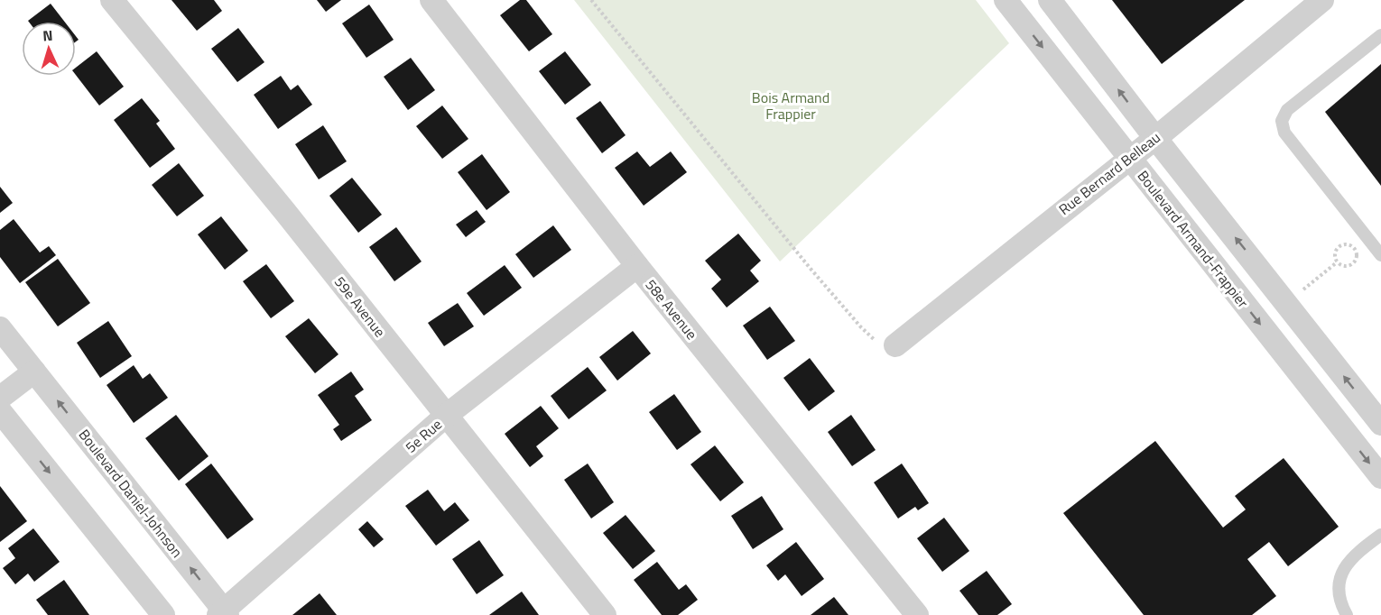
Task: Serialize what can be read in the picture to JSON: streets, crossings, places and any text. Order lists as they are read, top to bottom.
{
  "streets": {
    "street": [
      "Rue Bernard Belleau",
      "Boulevard Armand-Frappier",
      "59e Avenue",
      "58e Avenue",
      "5e Rue",
      "Boulevard Daniel-Johnson"
    ]
  },
  "crossings": [
    ["Rue Bernard Belleau", "Boulevard Armand-Frappier"],
    ["59e Avenue", "5e Rue"],
    ["58e Avenue", "5e Rue"],
    ["5e Rue", "Boulevard Daniel-Johnson"]
  ],
  "parks": ["Bois Armand Frappier"],
  "north": "top"
}
